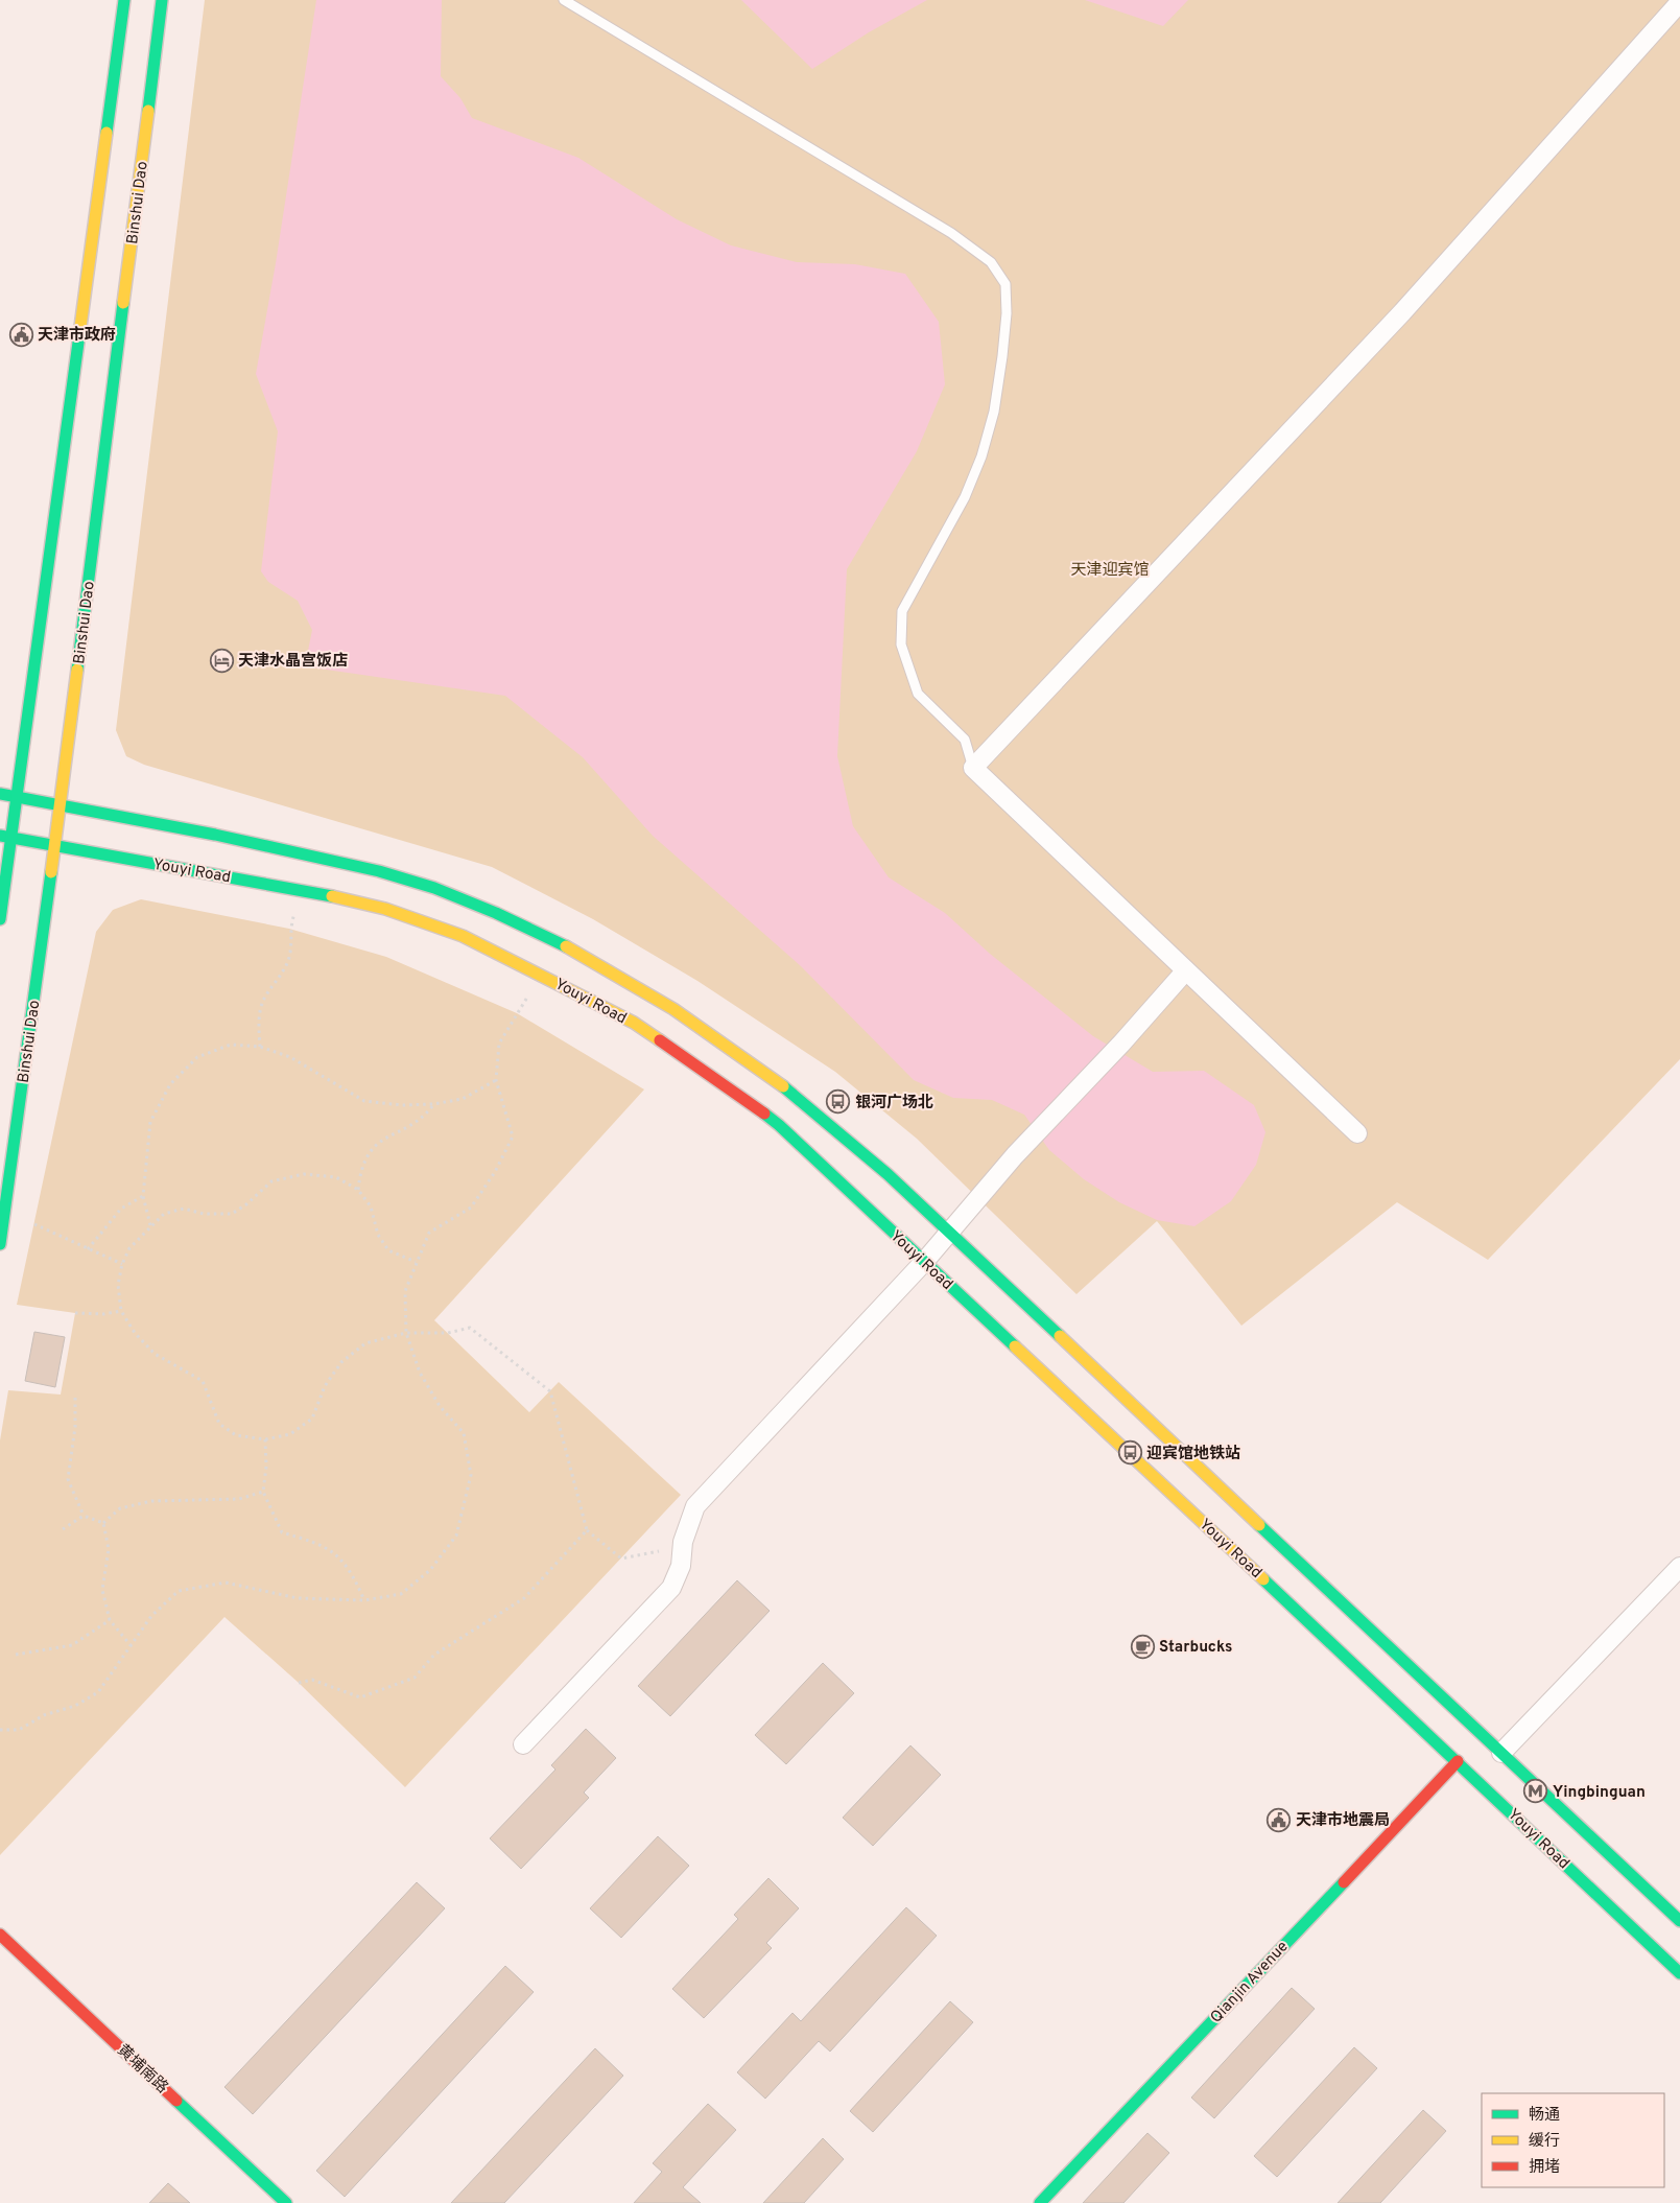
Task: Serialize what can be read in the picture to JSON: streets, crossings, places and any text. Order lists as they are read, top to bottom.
{
  "streets": {
    "main road": [
      "Binshui Dao",
      "Youyi Road",
      "Qianjin Avenue",
      "黄埔南路"
    ]
  },
  "crossings": [
    ["Binshui Dao", "Youyi Road"],
    ["Youyi Road", "Qianjin Avenue"]
  ],
  "parks": ["天津迎宾馆"],
  "places": {
    "public building": ["天津市政府", "天津市地震局"],
    "hotel": ["天津水晶宫饭店"],
    "bus stop": ["银河广场北", "迎宾馆地铁站"],
    "cafe": ["Starbucks"],
    "metro station": ["Yingbinguan"]
  },
  "legend": ["畅通", "缓行", "拥堵"]
}
